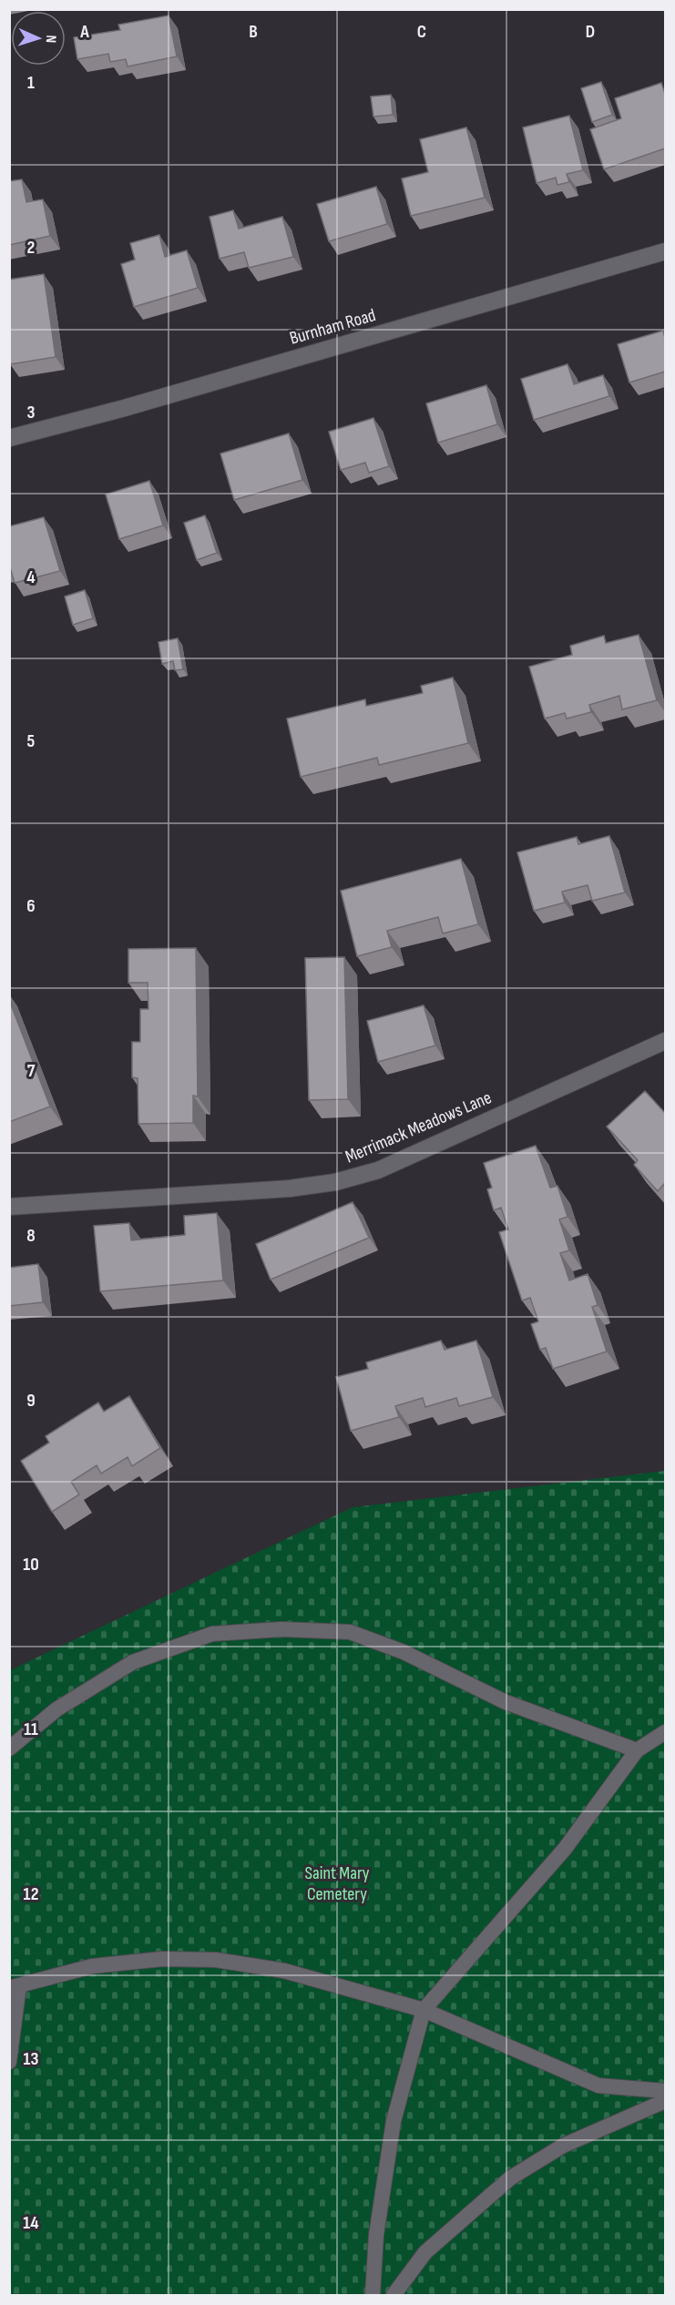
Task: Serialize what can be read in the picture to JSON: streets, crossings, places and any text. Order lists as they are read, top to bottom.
{
  "streets": {
    "street": ["Burnham Road", "Merrimack Meadows Lane"]
  },
  "parks": ["Saint Mary Cemetery"],
  "north": "right",
  "grid": {
    "columns": [
      "A",
      "B",
      "C",
      "D"
    ],
    "rows": [
      "1",
      "2",
      "3",
      "4",
      "5",
      "6",
      "7",
      "8",
      "9",
      "10",
      "11",
      "12",
      "13",
      "14"
    ]
  }
}
